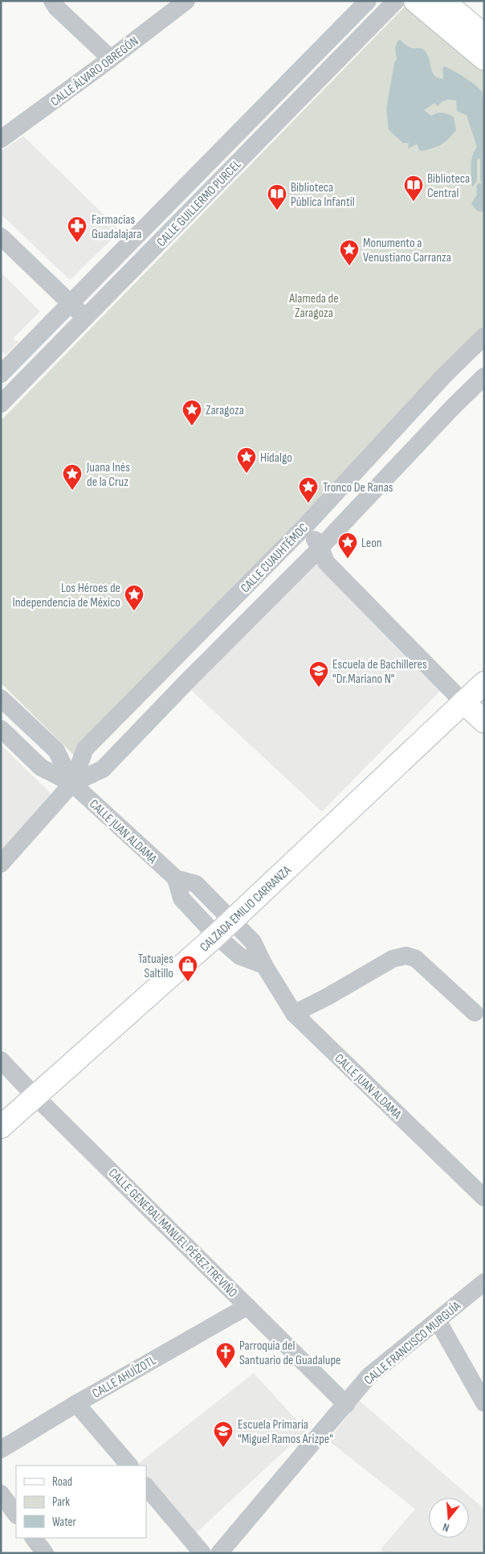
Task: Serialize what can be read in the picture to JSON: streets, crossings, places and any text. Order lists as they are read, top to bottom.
{
  "streets": {
    "main road": ["CALZADA EMILIO CARRANZA"],
    "street": [
      "CALLE ÁLVARO OBREGÓN",
      "CALLE GUILLERMO PURCEL",
      "CALLE CUAUHTÉMOC",
      "CALLE JUAN ALDAMA",
      "CALLE GENERAL MANUEL PÉREZ TREVIÑO",
      "CALLE FRANCISCO MURGUÍA",
      "CALLE AHUÍZOTL"
    ]
  },
  "crossings": [
    ["CALLE CUAUHTÉMOC", "CALLE JUAN ALDAMA"],
    ["CALLE JUAN ALDAMA", "CALZADA EMILIO CARRANZA"],
    ["CALZADA EMILIO CARRANZA", "CALLE GENERAL MANUEL PÉREZ TREVIÑO"],
    ["CALLE GENERAL MANUEL PÉREZ TREVIÑO", "CALLE FRANCISCO MURGUÍA"],
    ["CALLE GENERAL MANUEL PÉREZ TREVIÑO", "CALLE AHUÍZOTL"]
  ],
  "parks": ["Alameda de Zaragoza"],
  "places": {
    "library": ["Biblioteca Central", "Biblioteca Pública Infantil"],
    "pharmacy": ["Farmacias Guadalajara"],
    "place": [
      "Monumento a Venustiano Carranza",
      "Zaragoza",
      "Hidalgo",
      "Juana Inés de la Cruz",
      "Tronco De Ranas",
      "Leon",
      "Los Héroes de Independencia de México"
    ],
    "school or university": ["Escuela de Bachilleres \"Dr.Mariano N\"", "Escuela Primaria \"Miguel Ramos Arizpe\""],
    "shop": ["Tatuajes Saltillo"],
    "church": ["Parroquia del Santuario de Guadalupe"]
  },
  "legend": ["Road", "Park", "Water"],
  "north": "bottom"
}
